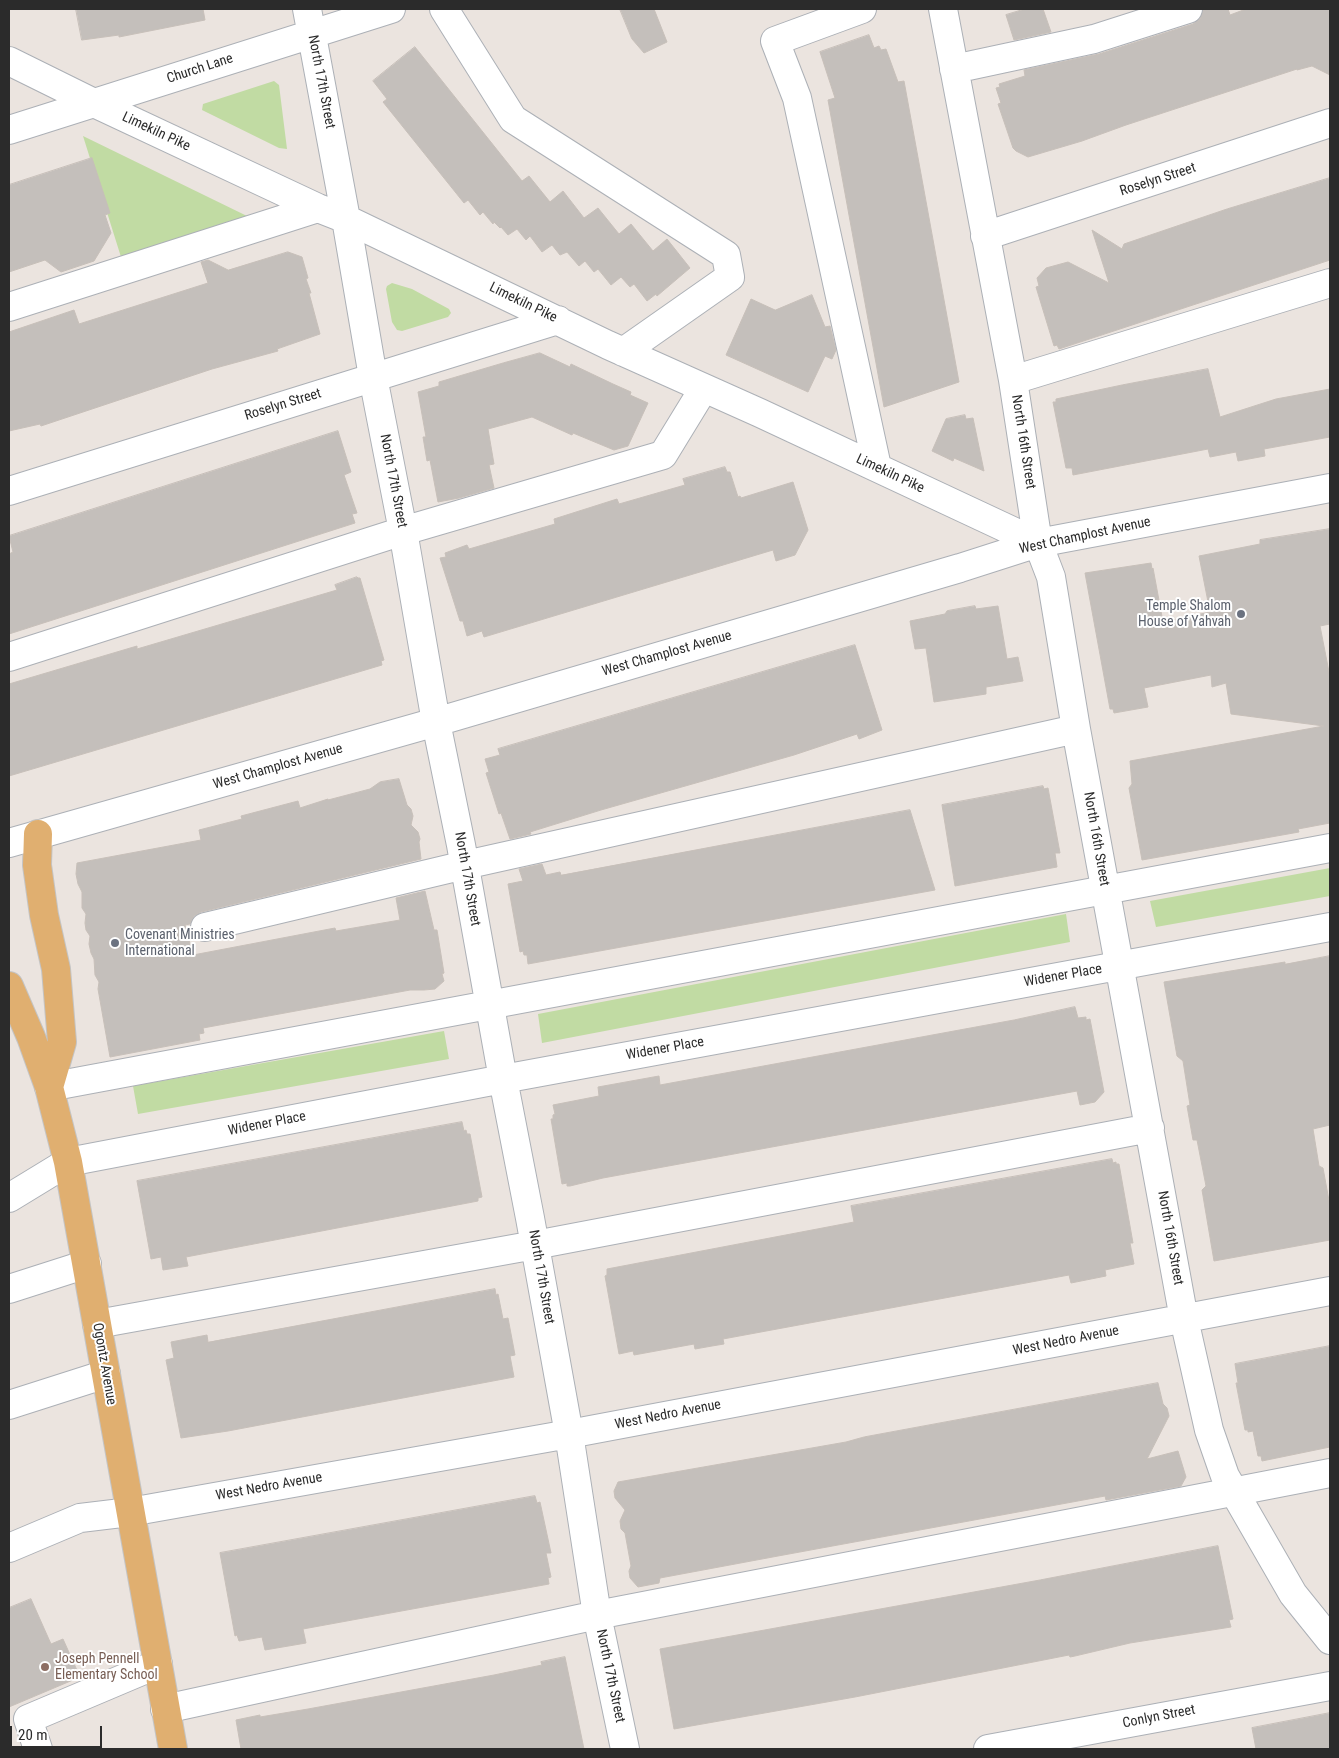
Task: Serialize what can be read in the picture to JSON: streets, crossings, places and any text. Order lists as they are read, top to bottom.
{
  "streets": {
    "main road": ["Ogontz Avenue"],
    "street": [
      "Church Lane",
      "North 17th Street",
      "Limekiln Pike",
      "Roselyn Street",
      "North 16th Street",
      "West Champlost Avenue",
      "Widener Place",
      "West Nedro Avenue",
      "Conlyn Street"
    ]
  },
  "crossings": [
    ["Church Lane", "North 17th Street"],
    ["Church Lane", "Limekiln Pike"],
    ["North 17th Street", "Limekiln Pike"],
    ["North 17th Street", "Roselyn Street"],
    ["North 17th Street", "West Champlost Avenue"],
    ["North 17th Street", "Widener Place"],
    ["North 17th Street", "West Nedro Avenue"],
    ["Limekiln Pike", "Roselyn Street"],
    ["Limekiln Pike", "North 16th Street"],
    ["Limekiln Pike", "West Champlost Avenue"],
    ["Roselyn Street", "North 16th Street"],
    ["North 16th Street", "West Champlost Avenue"],
    ["North 16th Street", "Widener Place"],
    ["North 16th Street", "West Nedro Avenue"],
    ["Widener Place", "Ogontz Avenue"],
    ["West Nedro Avenue", "Ogontz Avenue"]
  ],
  "places": ["Temple Shalom House of Yahvah", "Covenant Ministries International", "Joseph Pennell Elementary School"],
  "scale_bar": "20 m"
}
